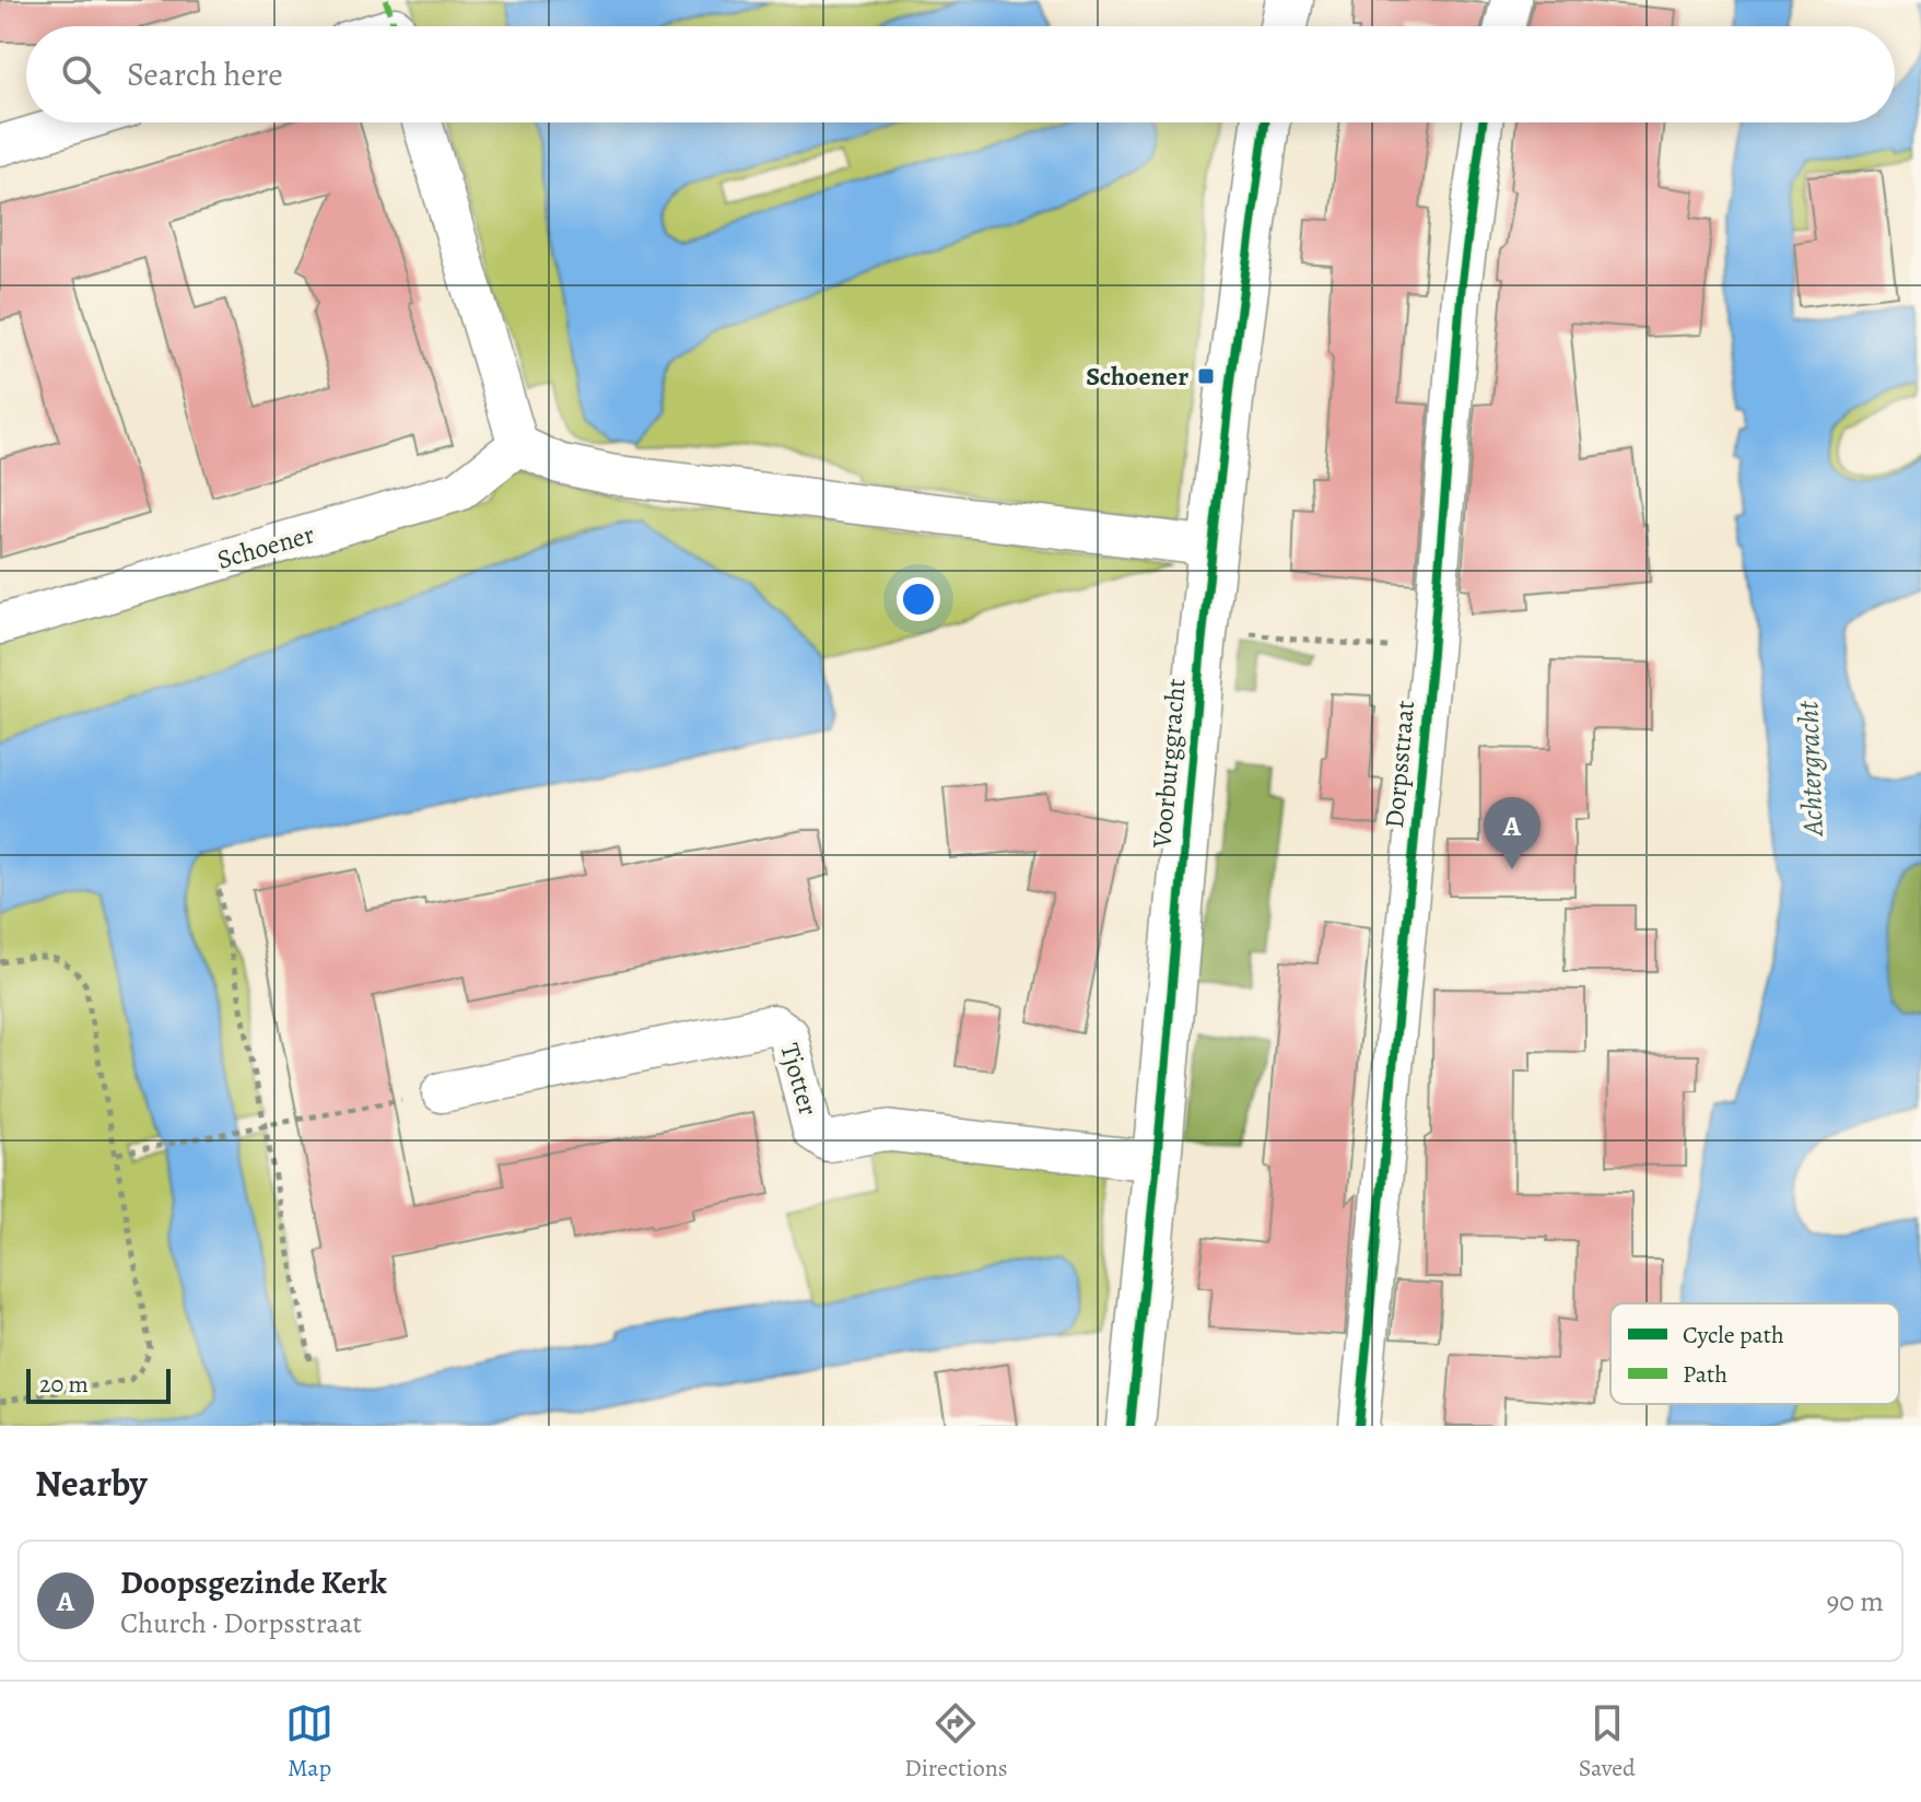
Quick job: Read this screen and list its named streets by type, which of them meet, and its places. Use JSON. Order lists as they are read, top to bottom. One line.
{"streets":{"street":["Schoener","Voorburggracht","Dorpsstraat","Tjotter"]},"crossings":[["Voorburggracht","Tjotter"]],"water":["Achtergracht"],"places":{"transit":["Schoener"]},"legend":["Cycle path","Path"],"scale_bar":"20 m","page":{"search":"Search here","pins":"A","scale":"20 m","heading":"Nearby","list":[{"mark":"A","name":"Doopsgezinde Kerk","note":"Church · Dorpsstraat","value":"90 m"}],"nav":["Map","Directions","Saved"]}}
